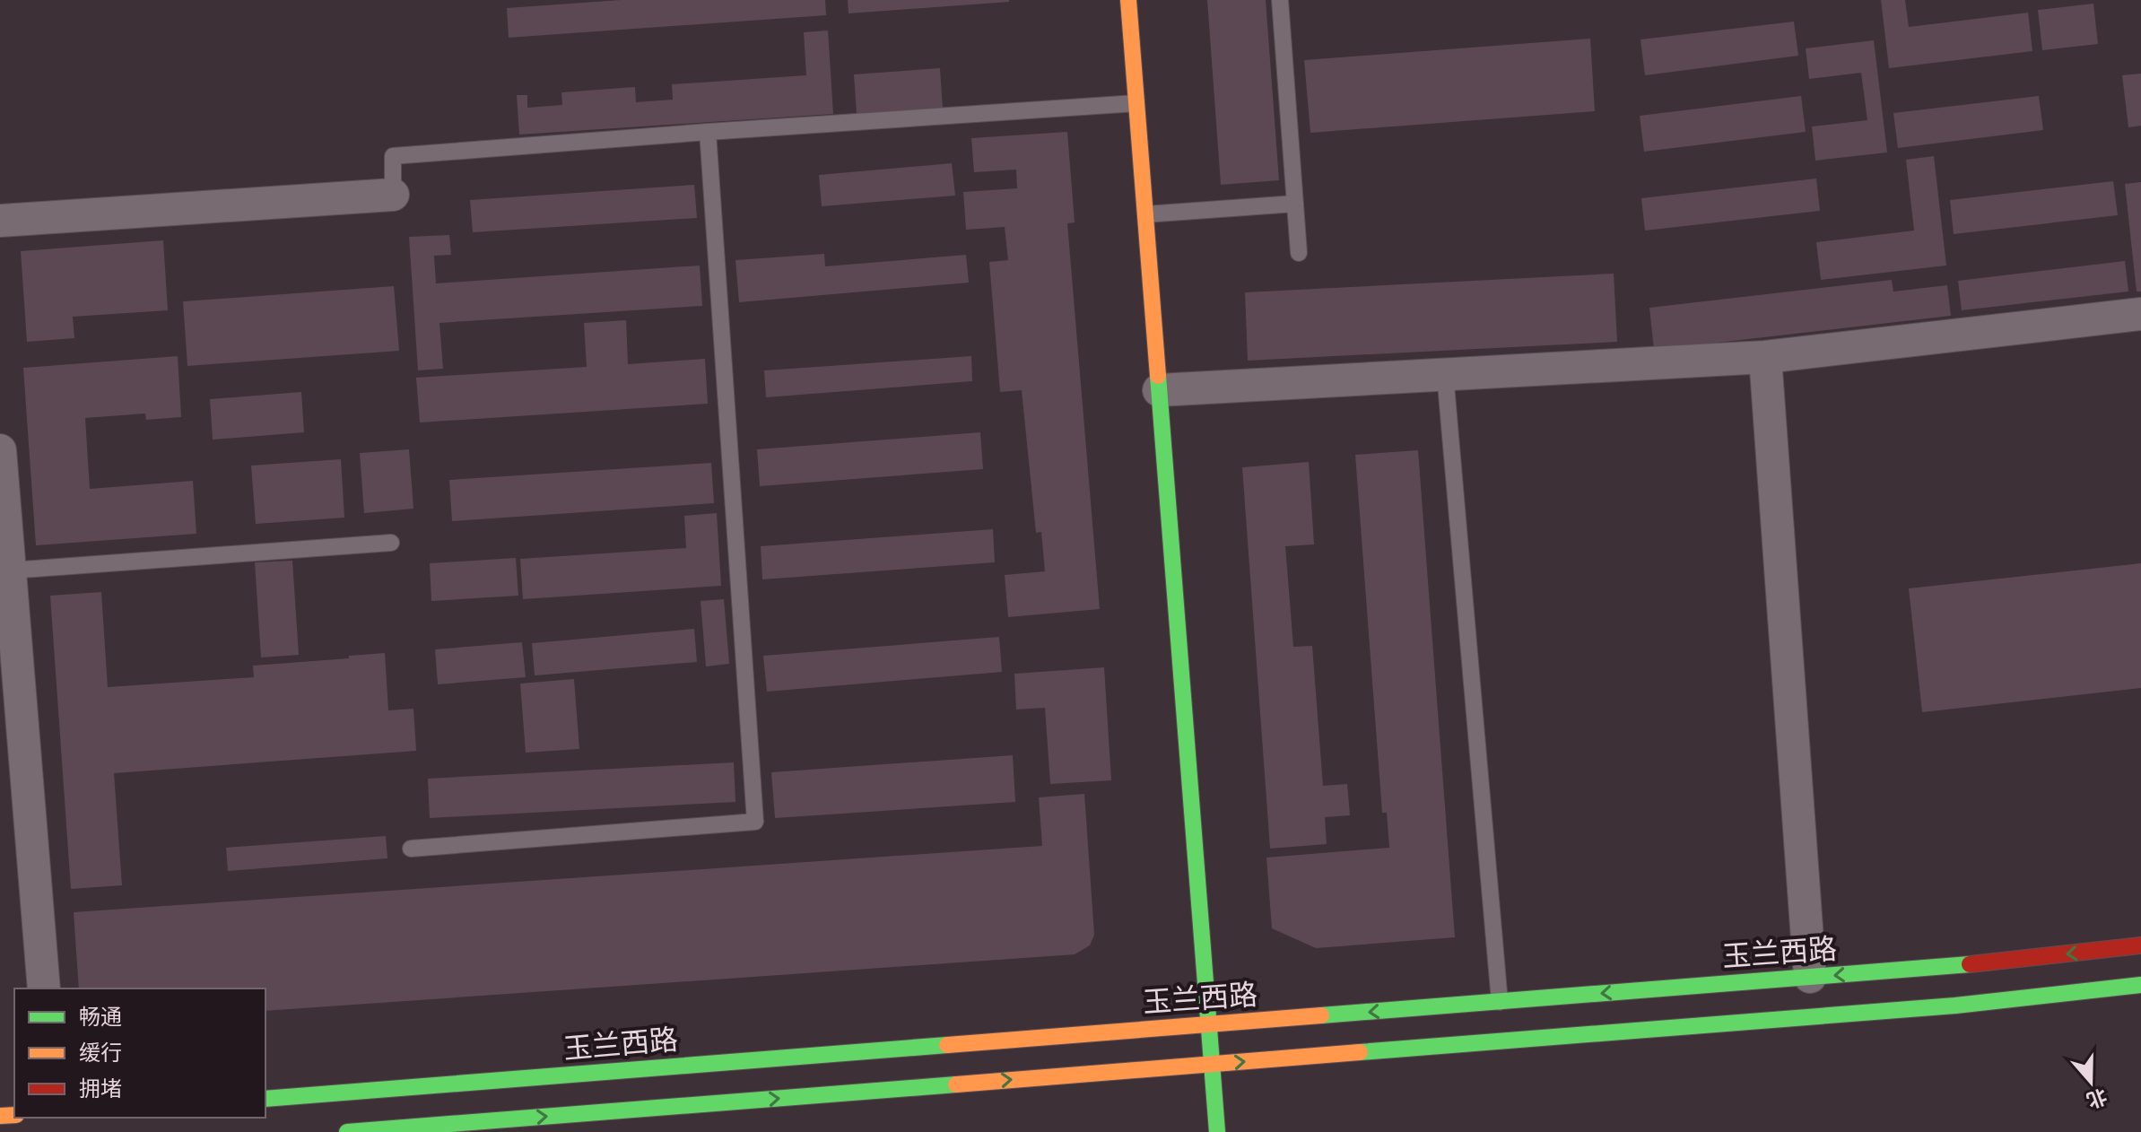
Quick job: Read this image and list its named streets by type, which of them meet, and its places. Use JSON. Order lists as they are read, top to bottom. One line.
{"streets":{"main road":["玉兰西路"]},"legend":["畅通","缓行","拥堵"],"north":"bottom"}
